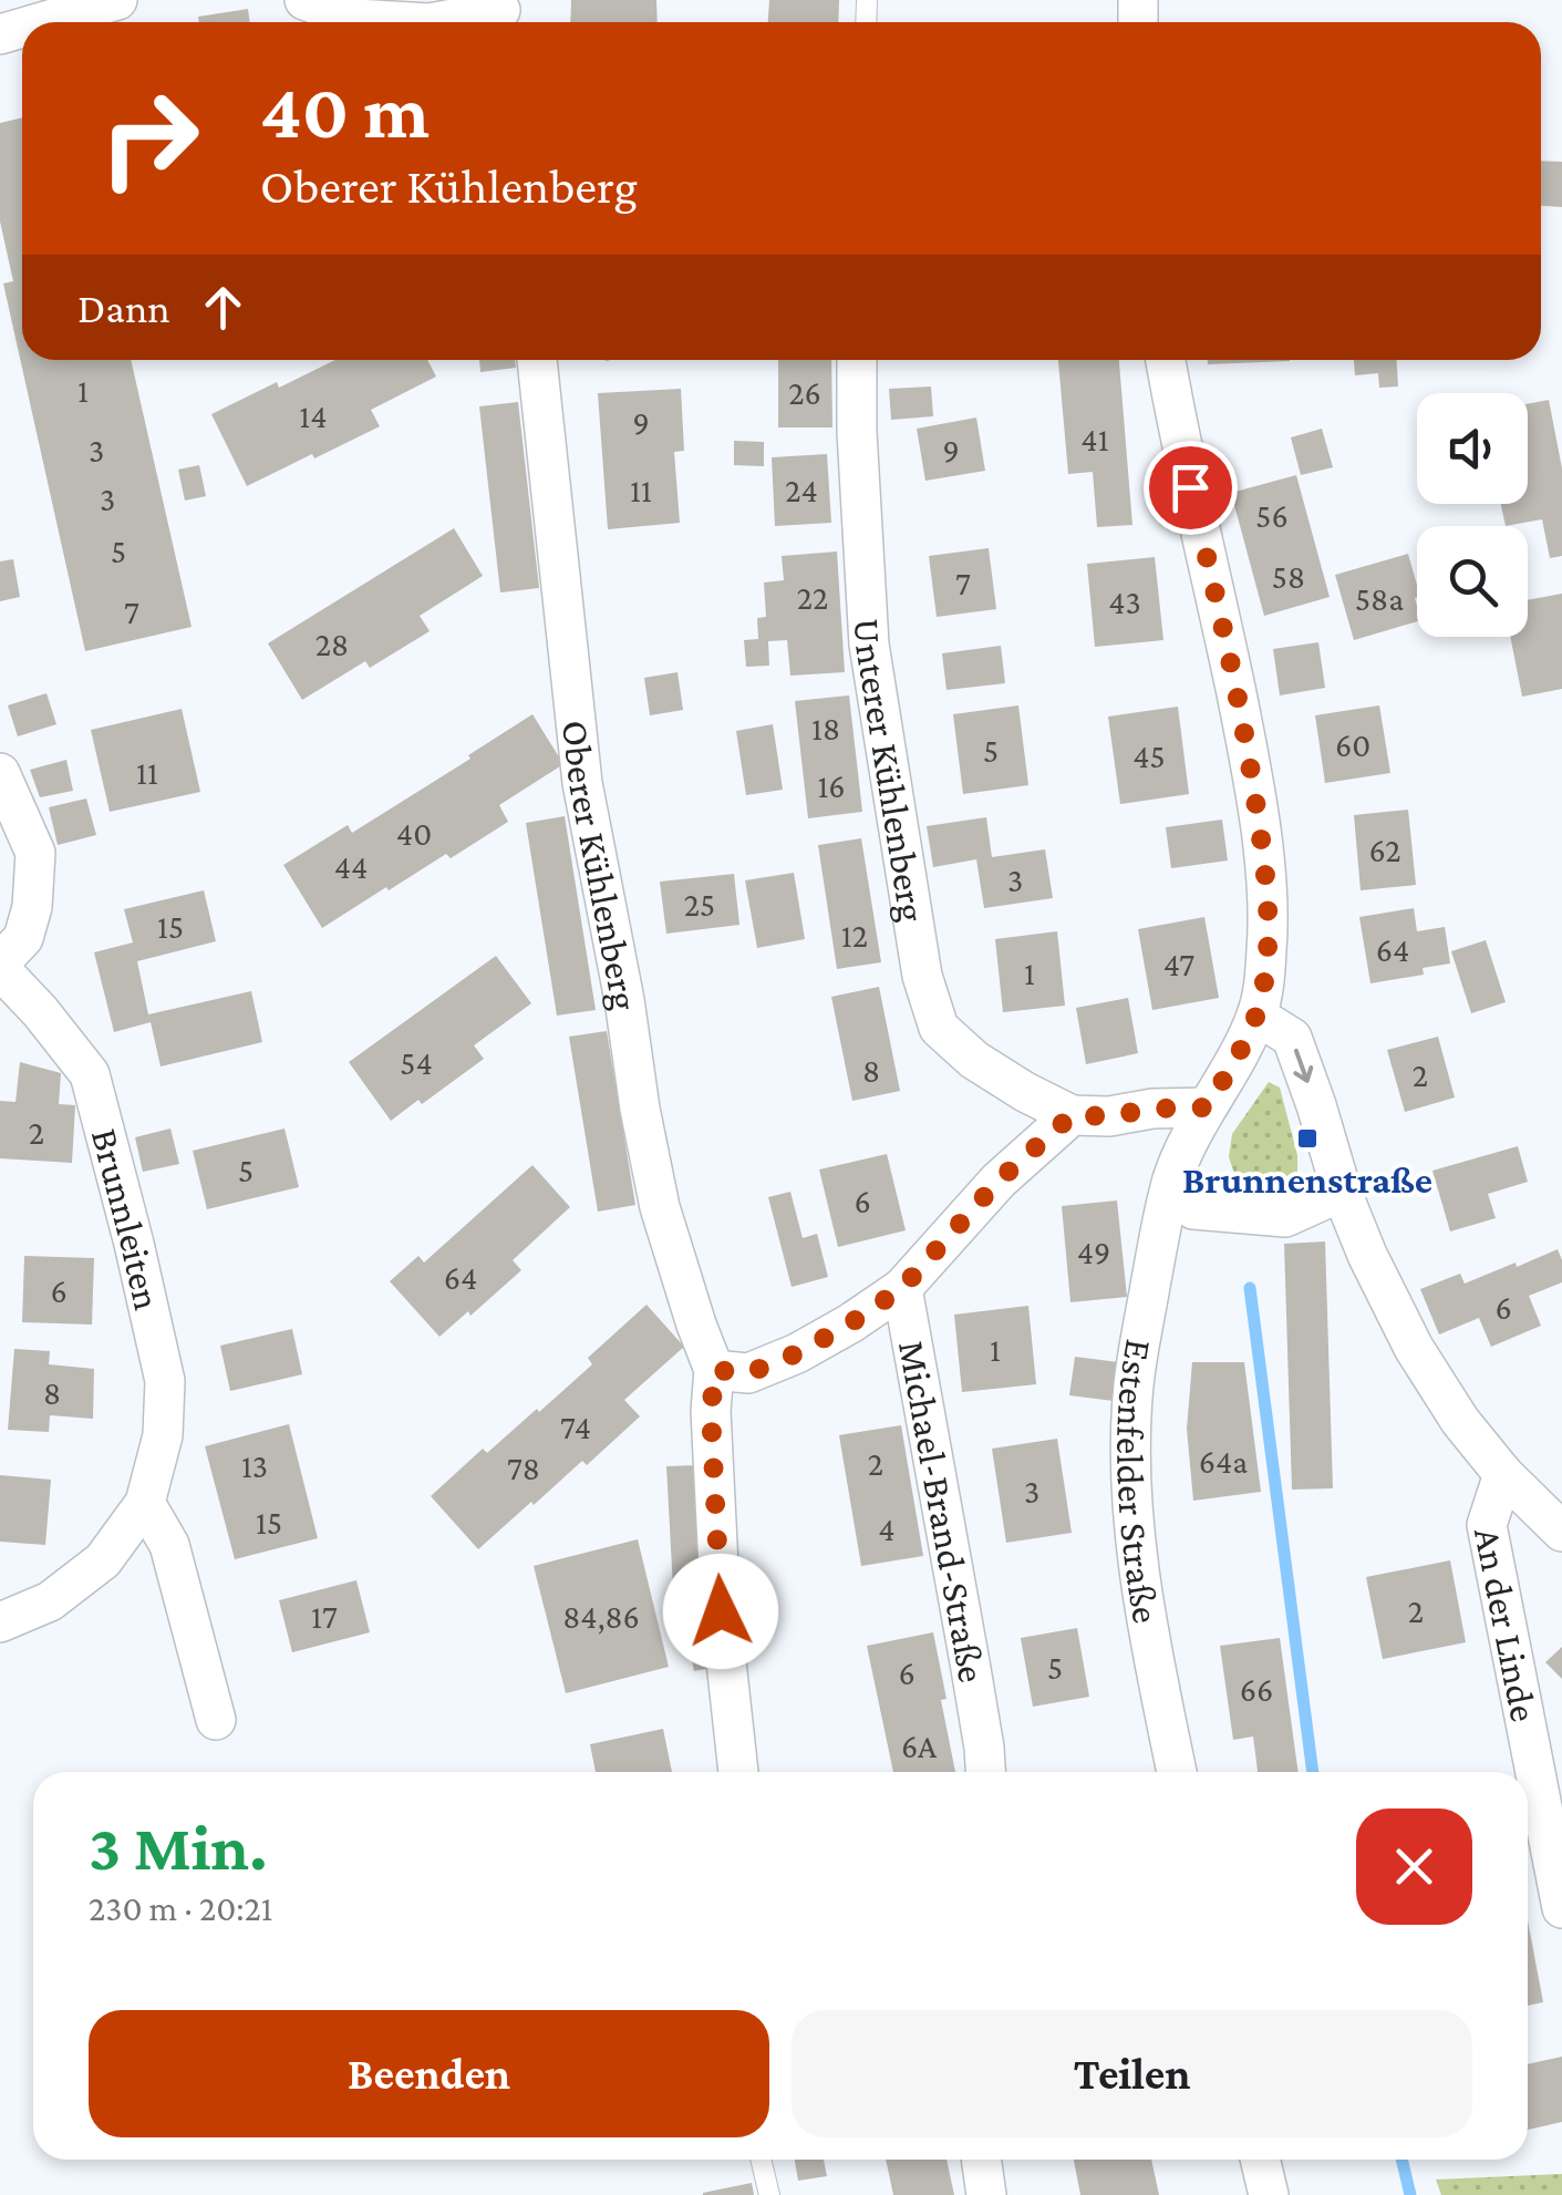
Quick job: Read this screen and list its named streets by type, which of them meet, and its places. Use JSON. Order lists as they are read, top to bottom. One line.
{"streets":{"street":["Unterer Kühlenberg","Oberer Kühlenberg","Brunnleiten","Estenfelder Straße","Michael-Brand-Straße","An der Linde"]},"crossings":[["Unterer Kühlenberg","Michael-Brand-Straße"]],"places":{"transit":["Brunnenstraße"]},"house_numbers":["1","26","14","9","41","3","9","11","24","3","56","5","58","7","22","58a","43","7","28","18","60","5","45","11","16","40","62","44","3","25","15","12","64","47","1","54","8","2","2","5","6","49","64","6","6","1","8","74","64a","2","13","78","3","15","4","2","17","84,86","5","6","66","6A"],"page":{"turn":["40 m","Oberer Kühlenberg"],"then":"Dann","heading":["3 Min.","230 m · 20:21"],"buttons":["Beenden","Teilen"]}}
